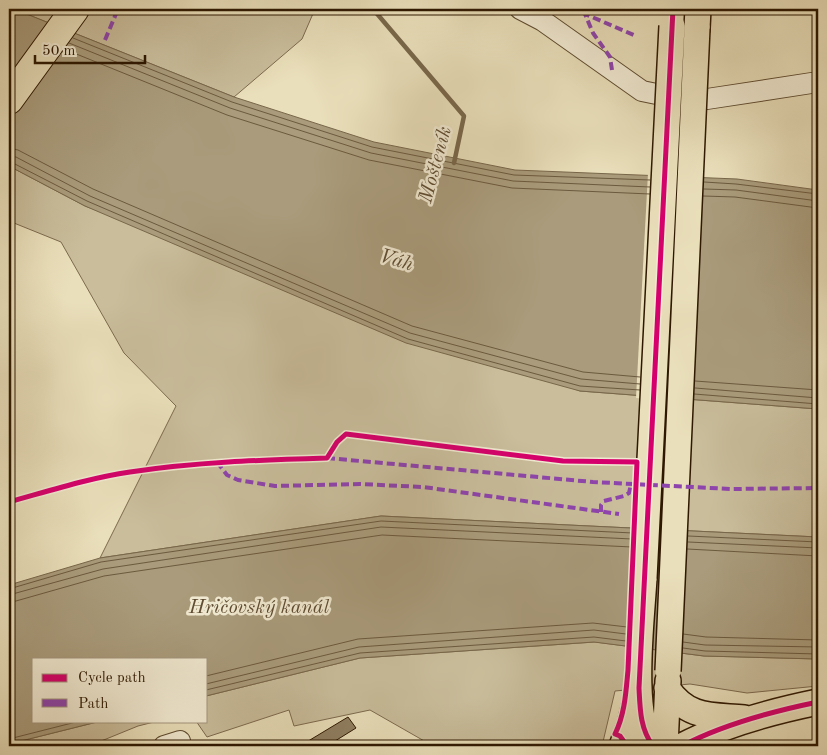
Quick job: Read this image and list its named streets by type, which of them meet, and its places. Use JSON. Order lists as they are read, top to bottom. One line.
{"water":["Mošteník","Váh","Hričovský kanál"],"legend":["Cycle path","Path"],"scale_bar":"50 m"}
